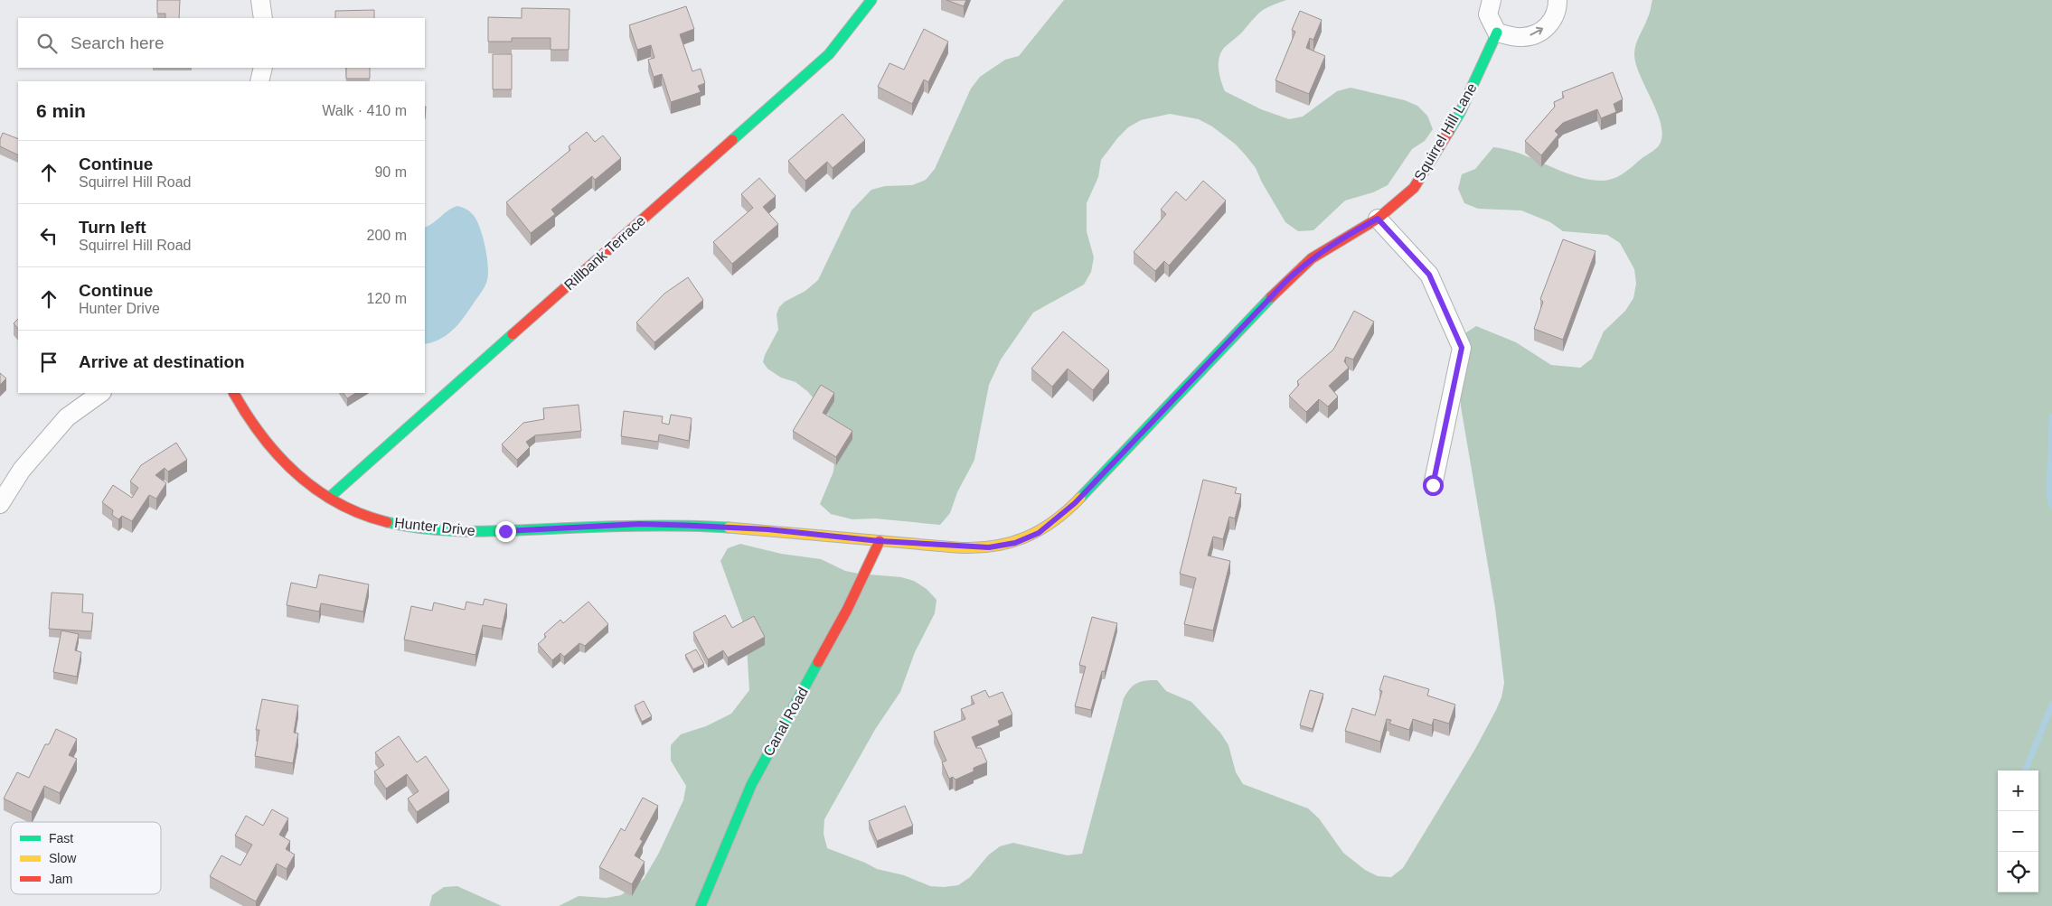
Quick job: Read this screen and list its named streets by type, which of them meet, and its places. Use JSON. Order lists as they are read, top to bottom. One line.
{"streets":{"street":["Squirrel Hill Lane","Rillbank Terrace","Hunter Drive","Canal Road"]},"crossings":[["Squirrel Hill Lane","Hunter Drive"],["Squirrel Hill Lane","Canal Road"],["Rillbank Terrace","Hunter Drive"],["Hunter Drive","Canal Road"]],"legend":["Fast","Slow","Jam"],"page":{"search":"Search here","heading":["6 min","Walk · 410 m"],"list":[["Continue","Squirrel Hill Road","90 m"],["Turn left","Squirrel Hill Road","200 m"],["Continue","Hunter Drive","120 m"],"Arrive at destination"],"map_buttons":["+","−"]}}
